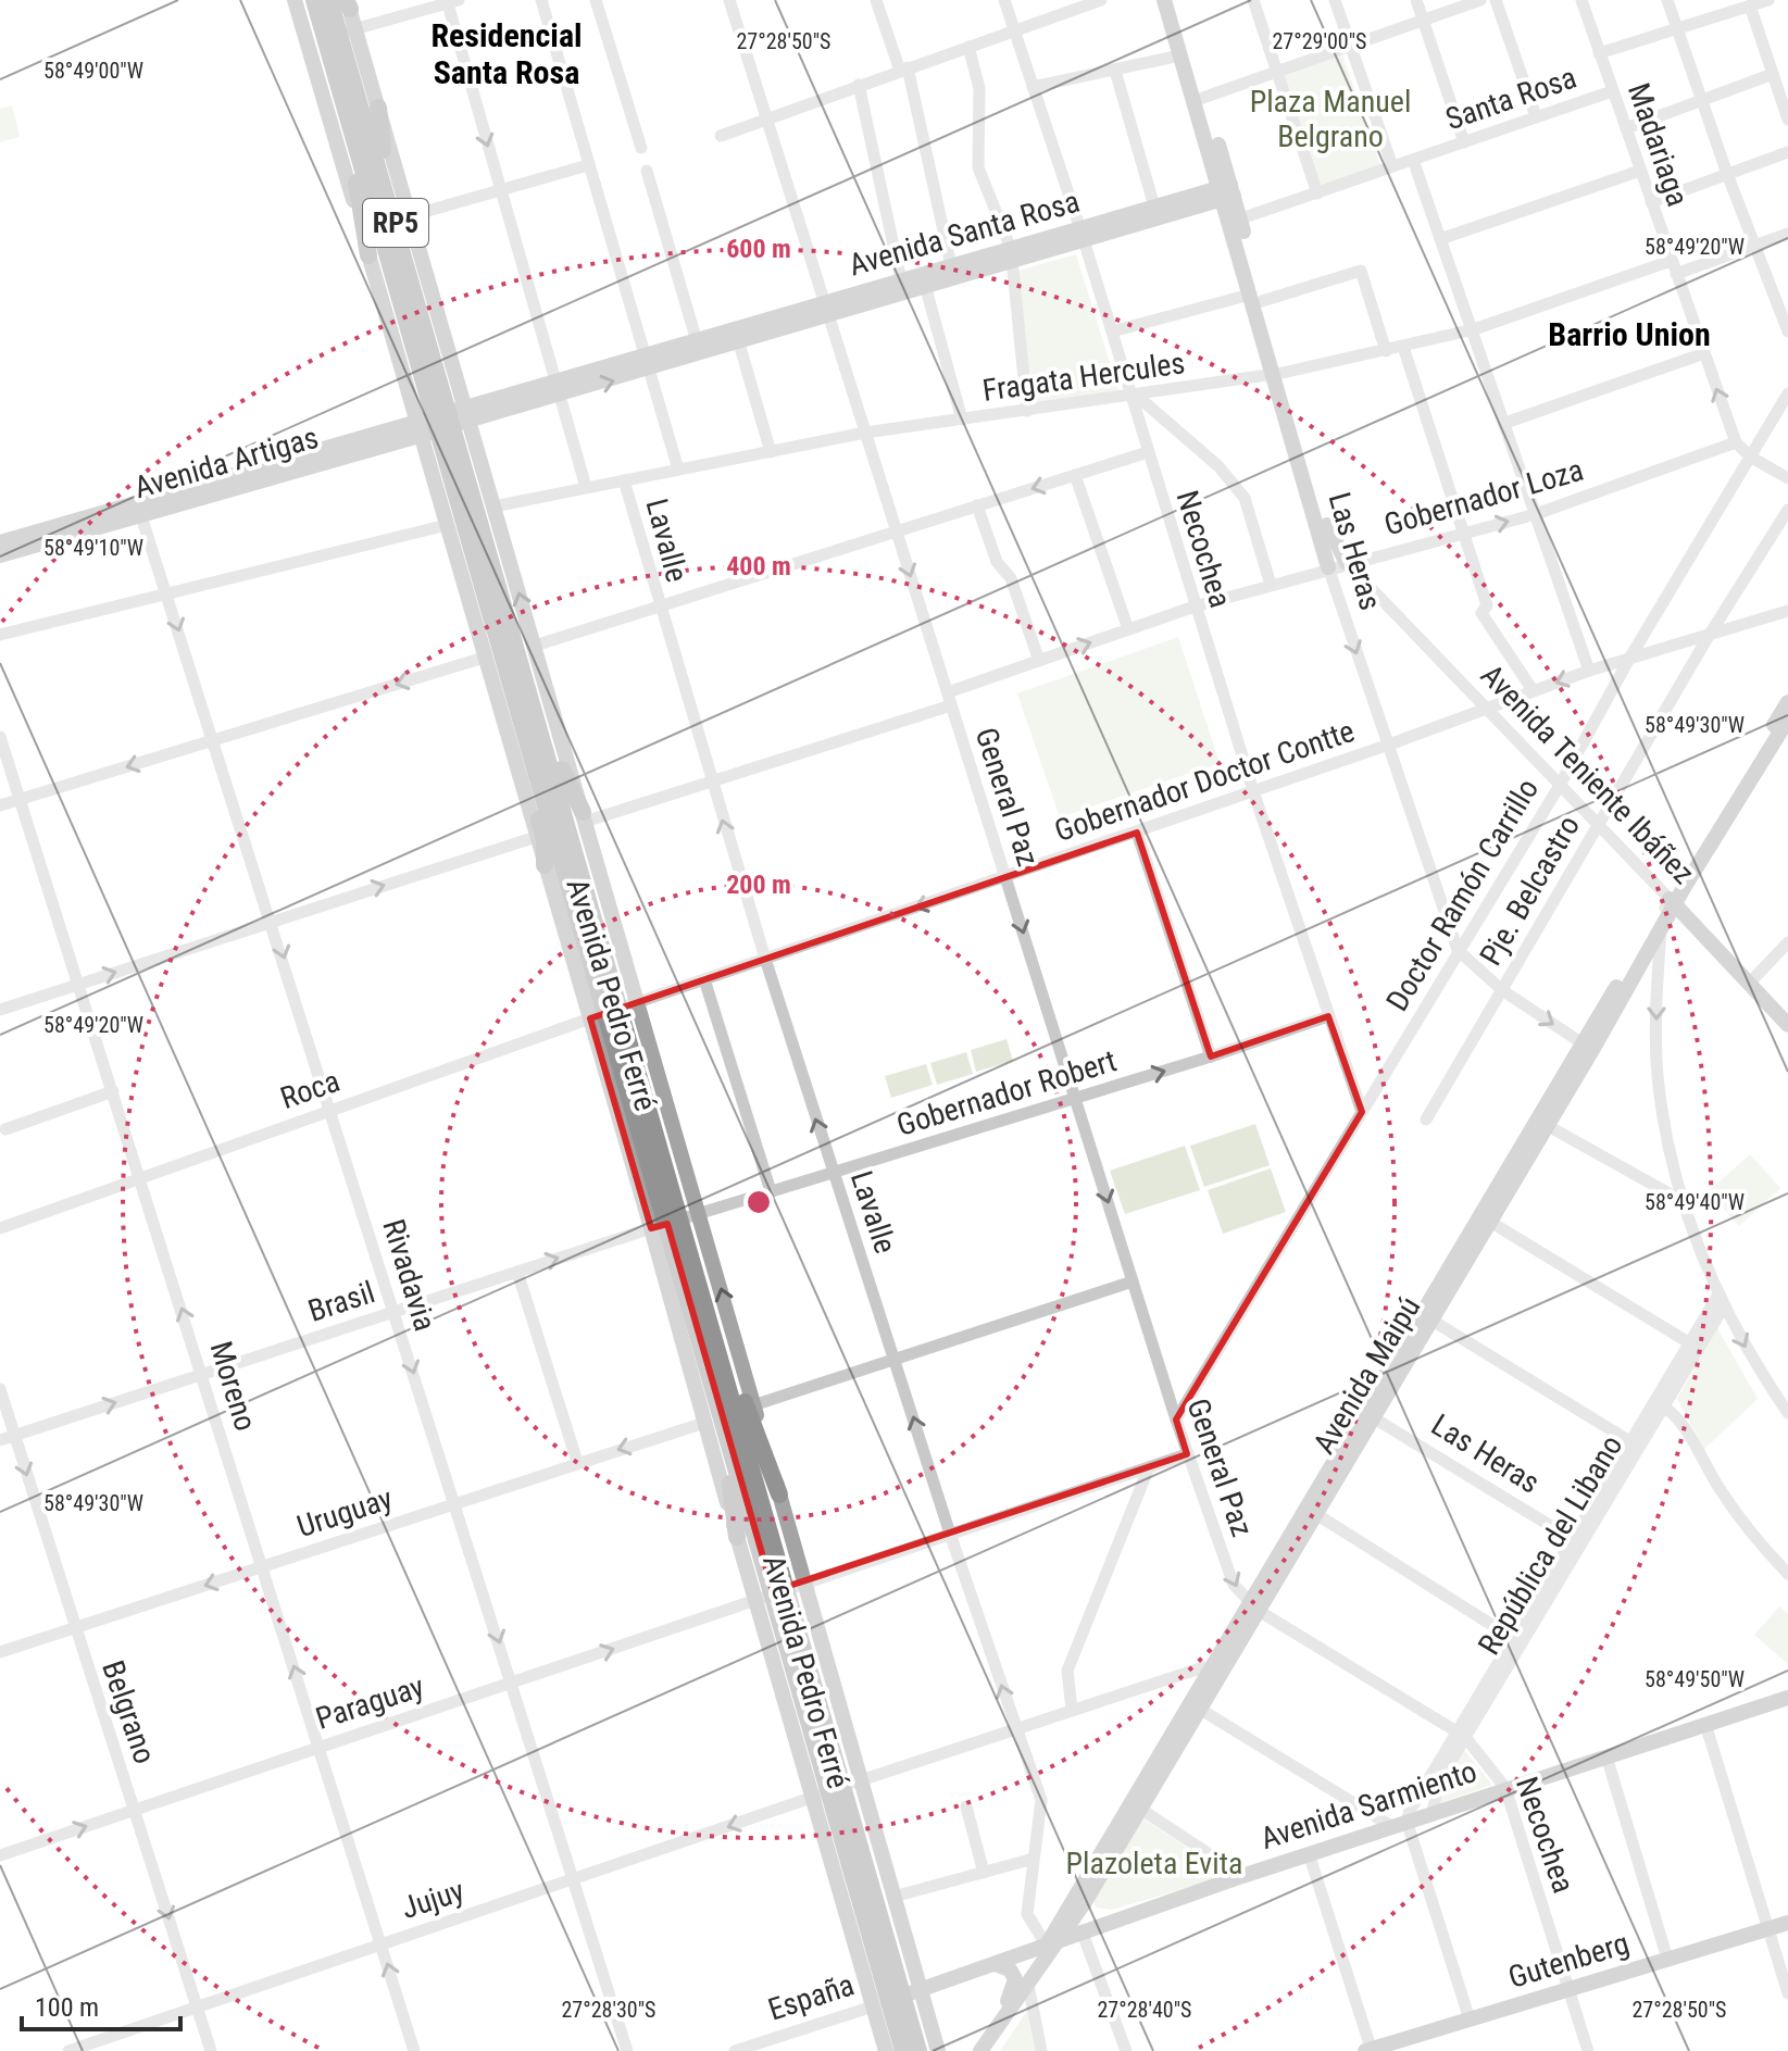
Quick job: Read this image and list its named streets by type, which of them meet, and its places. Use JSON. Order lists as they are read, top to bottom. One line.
{"streets":{"highway":["RP5","Avenida Pedro Ferré"],"main road":["Avenida Santa Rosa","Avenida Artigas","Las Heras","Avenida Teniente Ibáñez","Avenida Maipú","Avenida Sarmiento","Gutenberg"],"street":["Santa Rosa","Madariaga","Fragata Hercules","Gobernador Loza","Lavalle","Necochea","Gobernador Doctor Contte","General Paz","Pje. Belcastro","Doctor Ramón Carrillo","Roca","Gobernador Robert","Rivadavia","Brasil","Moreno","Uruguay","República del Libano","Paraguay","Belgrano","Jujuy","España"]},"crossings":[["Santa Rosa","Madariaga"],["Santa Rosa","Las Heras"],["Madariaga","Fragata Hercules"],["Madariaga","Gobernador Loza"],["Madariaga","Doctor Ramón Carrillo"],["Avenida Santa Rosa","Avenida Artigas"],["Avenida Santa Rosa","Necochea"],["Avenida Santa Rosa","Las Heras"],["Avenida Santa Rosa","General Paz"],["Avenida Santa Rosa","Avenida Pedro Ferré"],["Fragata Hercules","Lavalle"],["Fragata Hercules","Necochea"],["Fragata Hercules","Las Heras"],["Fragata Hercules","General Paz"],["Fragata Hercules","Avenida Pedro Ferré"],["Avenida Artigas","Avenida Pedro Ferré"],["Avenida Artigas","Rivadavia"],["Gobernador Loza","Lavalle"],["Gobernador Loza","Necochea"],["Gobernador Loza","Las Heras"],["Gobernador Loza","Avenida Teniente Ibáñez"],["Gobernador Loza","General Paz"],["Gobernador Loza","Avenida Pedro Ferré"],["Lavalle","Gobernador Doctor Contte"],["Lavalle","Gobernador Robert"],["Lavalle","Avenida Maipú"],["Lavalle","Paraguay"],["Lavalle","Avenida Sarmiento"],["Lavalle","Jujuy"],["Necochea","Gobernador Doctor Contte"],["Necochea","General Paz"],["Necochea","Doctor Ramón Carrillo"],["Necochea","Gobernador Robert"],["Necochea","Avenida Maipú"],["Necochea","República del Libano"],["Necochea","Avenida Sarmiento"],["Necochea","Gutenberg"],["Las Heras","Avenida Teniente Ibáñez"],["Las Heras","Gobernador Doctor Contte"],["Las Heras","Pje. Belcastro"],["Las Heras","Doctor Ramón Carrillo"],["Las Heras","Avenida Maipú"],["Las Heras","República del Libano"],["Avenida Teniente Ibáñez","Gobernador Doctor Contte"],["Avenida Teniente Ibáñez","Pje. Belcastro"],["Avenida Teniente Ibáñez","Doctor Ramón Carrillo"],["Avenida Teniente Ibáñez","Avenida Maipú"],["Gobernador Doctor Contte","General Paz"],["Gobernador Doctor Contte","Pje. Belcastro"],["Gobernador Doctor Contte","Doctor Ramón Carrillo"],["Gobernador Doctor Contte","Avenida Pedro Ferré"],["Gobernador Doctor Contte","Roca"],["General Paz","Doctor Ramón Carrillo"],["General Paz","Gobernador Robert"],["General Paz","Avenida Maipú"],["General Paz","Paraguay"],["Avenida Pedro Ferré","Roca"],["Avenida Pedro Ferré","Gobernador Robert"],["Avenida Pedro Ferré","Brasil"],["Avenida Pedro Ferré","Uruguay"],["Avenida Pedro Ferré","Paraguay"],["Avenida Pedro Ferré","Avenida Sarmiento"],["Avenida Pedro Ferré","Jujuy"],["Avenida Pedro Ferré","España"],["Roca","Rivadavia"],["Roca","Moreno"],["Gobernador Robert","Brasil"],["Rivadavia","Brasil"],["Rivadavia","Uruguay"],["Rivadavia","Paraguay"],["Rivadavia","Jujuy"],["Brasil","Moreno"],["Brasil","Belgrano"],["Avenida Maipú","Avenida Sarmiento"],["Avenida Maipú","Jujuy"],["Moreno","Uruguay"],["Moreno","Paraguay"],["Moreno","Jujuy"],["Uruguay","Belgrano"],["República del Libano","Avenida Sarmiento"],["Paraguay","Belgrano"],["Belgrano","Jujuy"],["Avenida Sarmiento","España"]],"one_way":["Lavalle","General Paz","Rivadavia","Brasil","Moreno","Uruguay","Belgrano"],"districts":["Residencial Santa Rosa","Barrio Union"],"parks":["Plaza Manuel Belgrano","Plazoleta Evita"],"scale_bar":"100 m","coordinates":["27°28'50\"S","27°29'00\"S","58°49'00\"W","58°49'20\"W","58°49'10\"W","58°49'30\"W","58°49'40\"W","58°49'50\"W","27°28'30\"S","27°28'40\"S"],"rings":["600 m","400 m","200 m"]}
